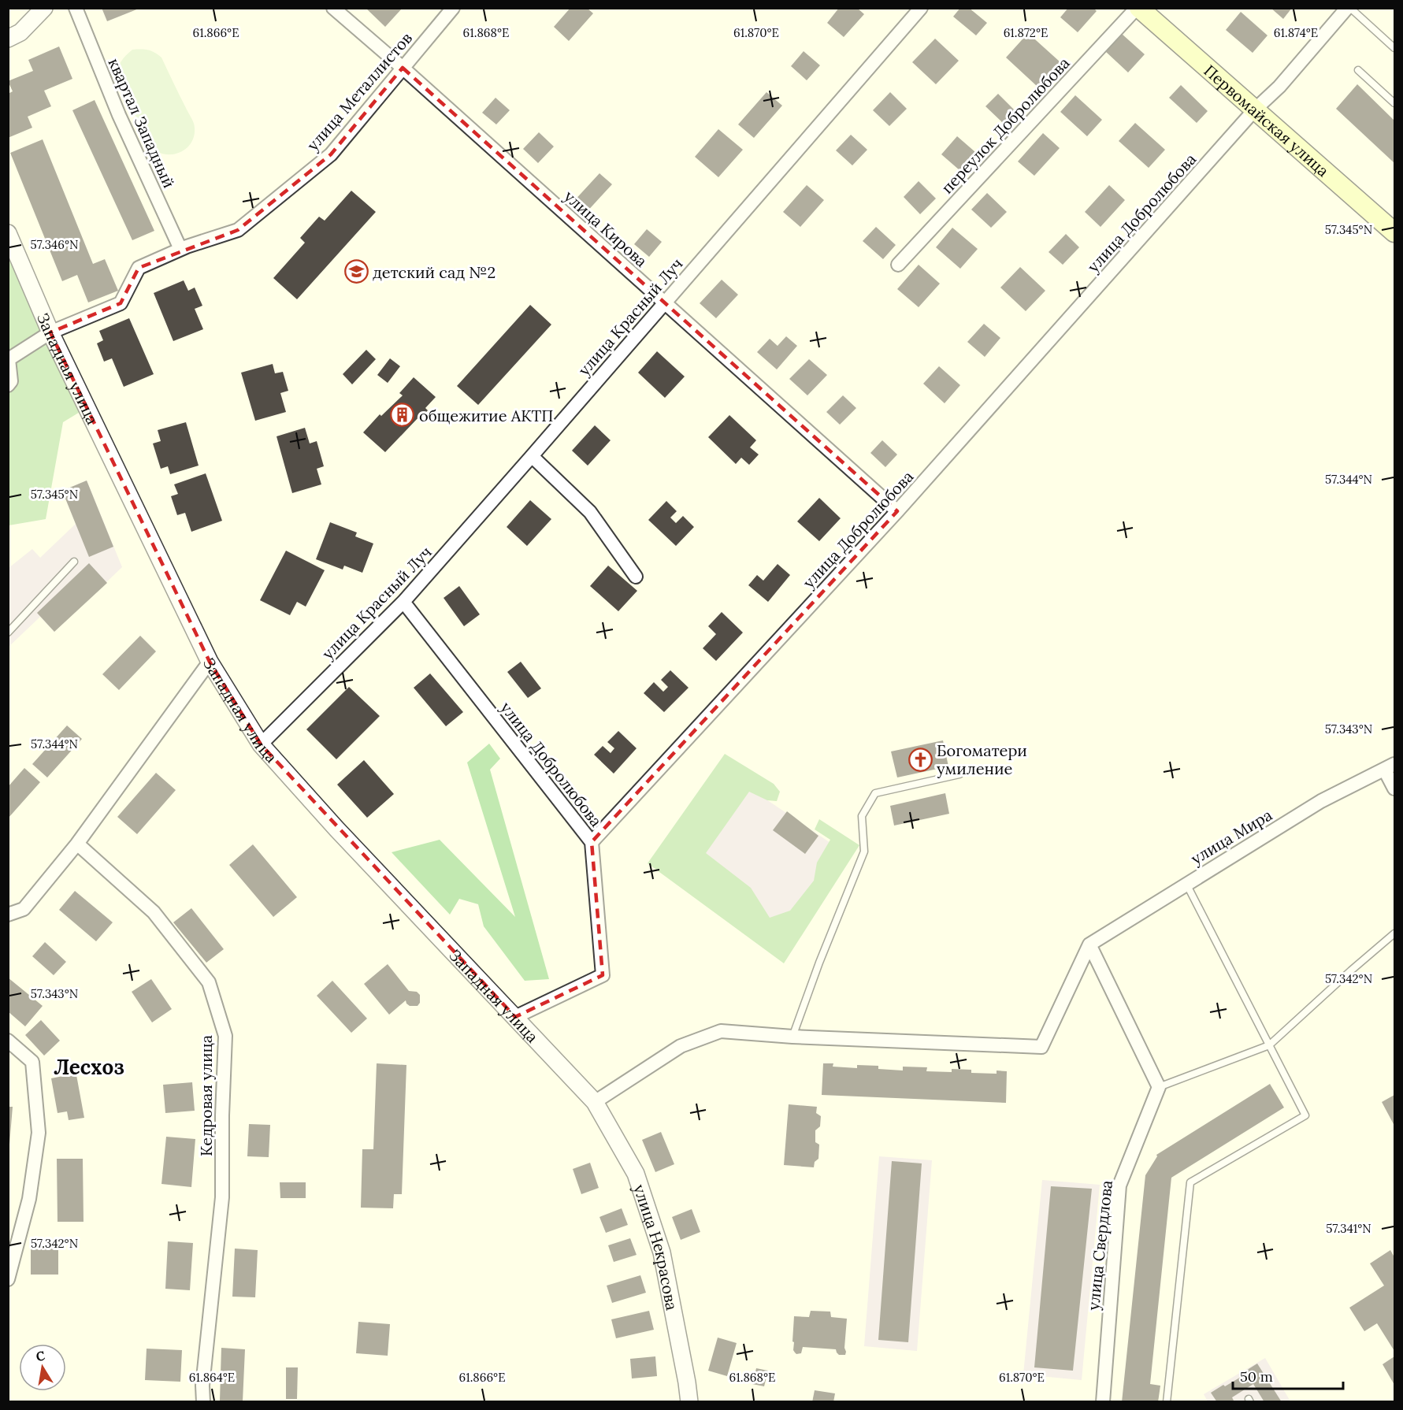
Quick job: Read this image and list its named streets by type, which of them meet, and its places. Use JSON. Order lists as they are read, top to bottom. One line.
{"streets":{"main road":["Первомайская улица"],"street":["улица Металлистов","квартал Западный","переулок Добролюбова","улица Добролюбова","улица Кирова","улица Красный Луч","Западная улица","улица Мира","Кедровая улица","улица Свердлова","улица Некрасова"]},"crossings":[["улица Металлистов","квартал Западный"],["улица Металлистов","улица Кирова"],["улица Металлистов","Западная улица"],["Первомайская улица","переулок Добролюбова"],["Первомайская улица","улица Добролюбова"],["улица Добролюбова","улица Кирова"],["улица Добролюбова","улица Красный Луч"],["улица Кирова","улица Красный Луч"],["улица Красный Луч","Западная улица"],["Западная улица","улица Некрасова"]],"districts":["Лесхоз"],"places":{"school or university":["детский сад №2"],"building":["общежитие АКТП"],"church":["Богоматери умиление"]},"scale_bar":"50 m","north":"top","coordinates":["61.874°E","61.866°E","61.868°E","61.870°E","61.872°E","57.345°N","57.346°N","57.344°N","57.343°N","57.342°N","57.341°N","61.864°E"]}
